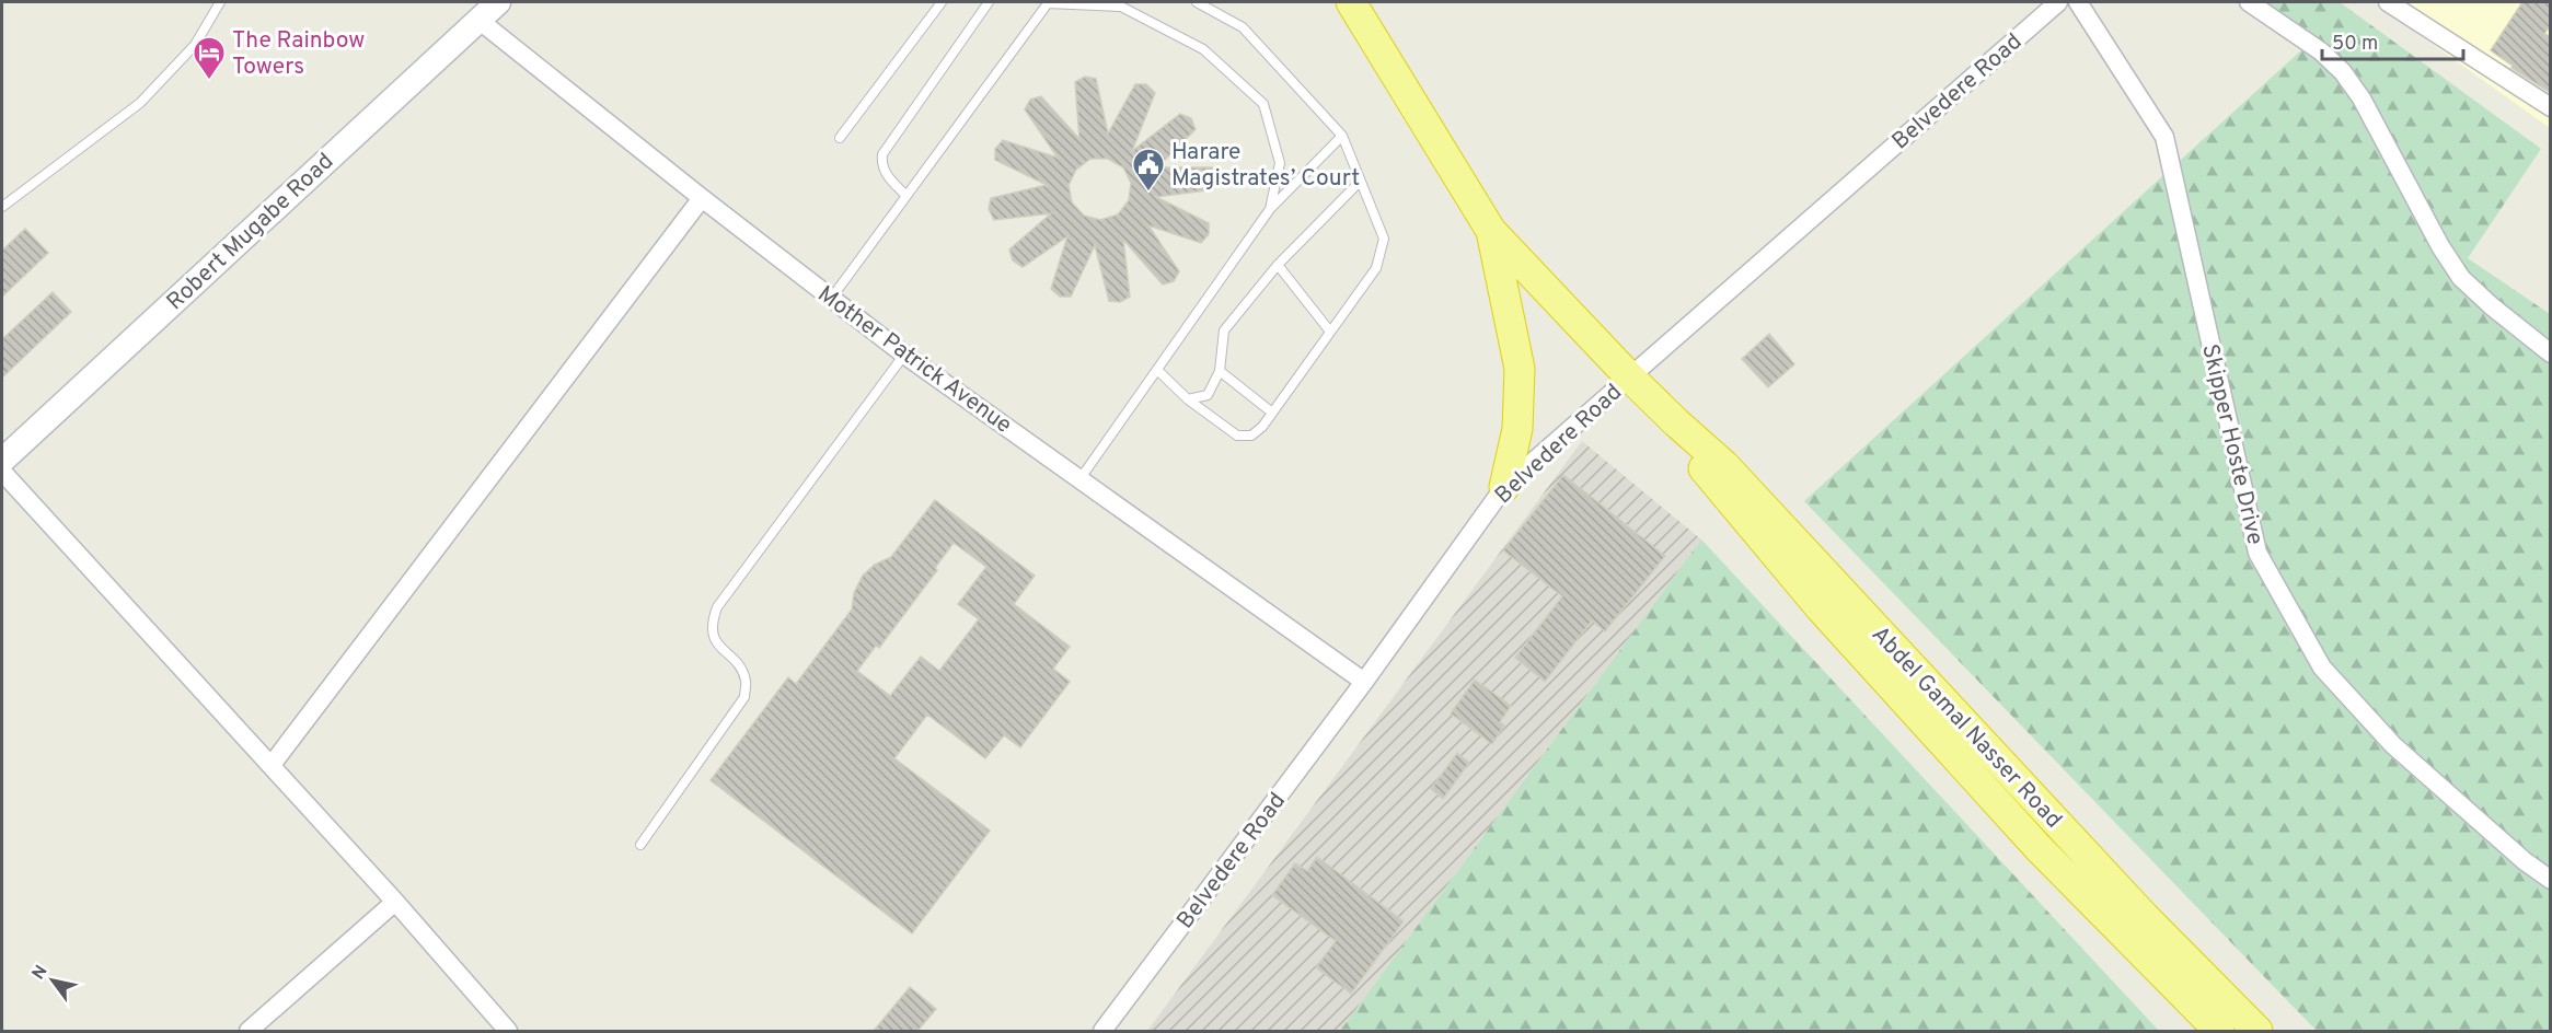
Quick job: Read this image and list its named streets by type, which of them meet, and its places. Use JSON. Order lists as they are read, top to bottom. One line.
{"streets":{"highway":["Abdel Gamal Nasser Road"],"main road":["Robert Mugabe Road"],"street":["Belvedere Road","Mother Patrick Avenue","Skipper Hoste Drive"]},"crossings":[["Belvedere Road","Mother Patrick Avenue"],["Belvedere Road","Abdel Gamal Nasser Road"],["Robert Mugabe Road","Mother Patrick Avenue"]],"places":{"hotel":["The Rainbow Towers"],"public building":["Harare Magistrates’ Court"]},"scale_bar":"50 m","north":"top left"}
